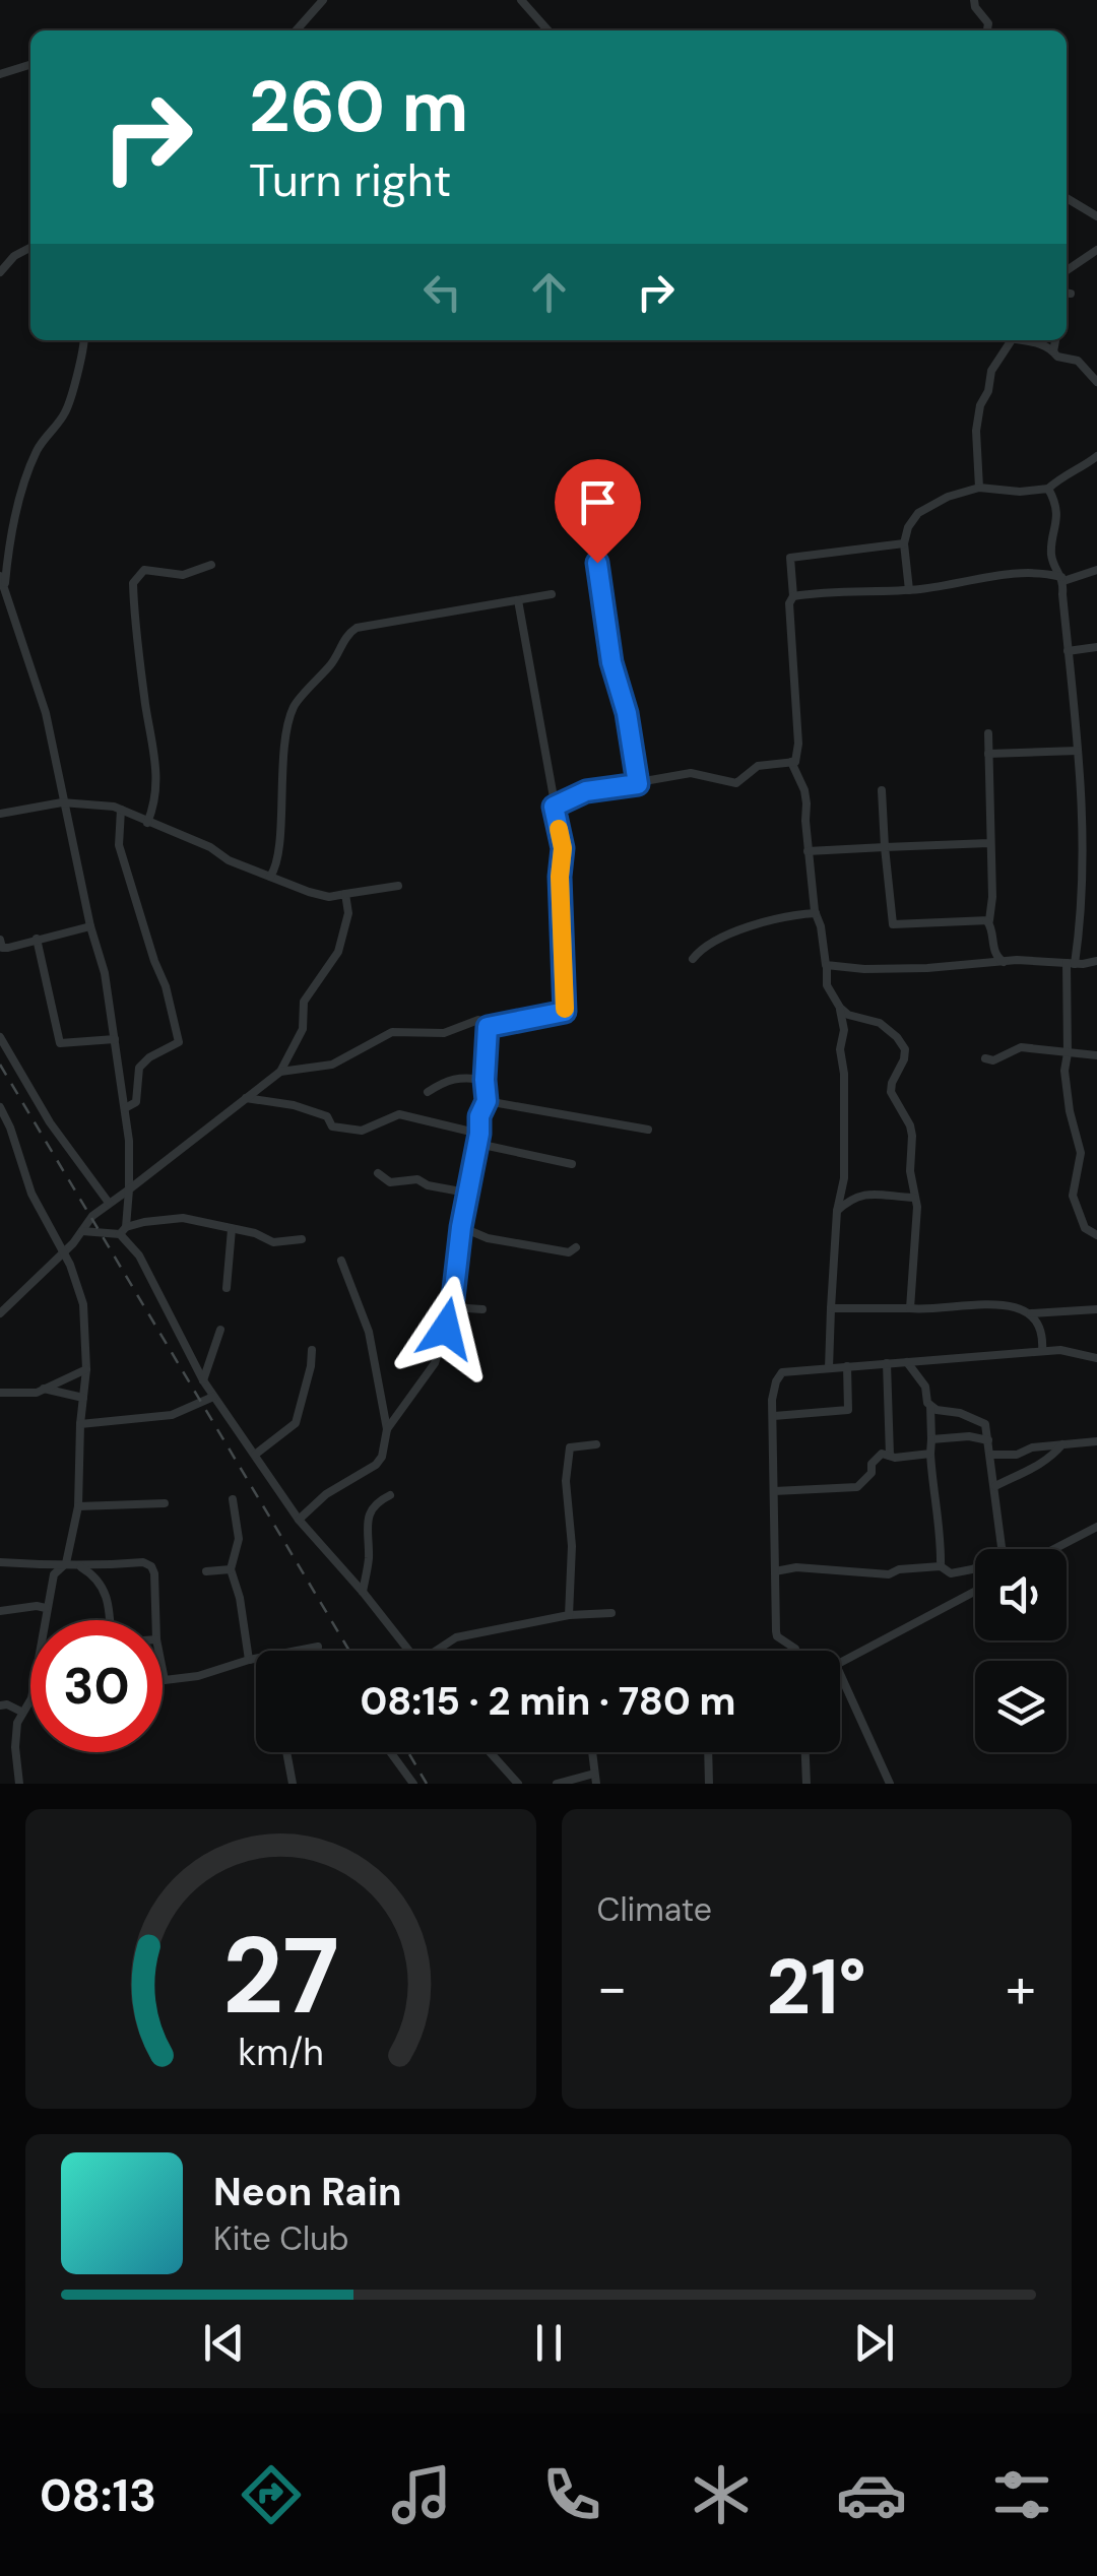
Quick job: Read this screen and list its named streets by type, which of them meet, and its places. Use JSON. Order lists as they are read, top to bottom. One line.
{"page":{"turn":["260 m","Turn right"],"limit":"30","trip":"08:15 · 2 min · 780 m","tile":"Climate","heat":["−","21°","+"],"song":["Neon Rain","Kite Club"],"tabs":"08:13","gauge":["27","km/h"]}}
